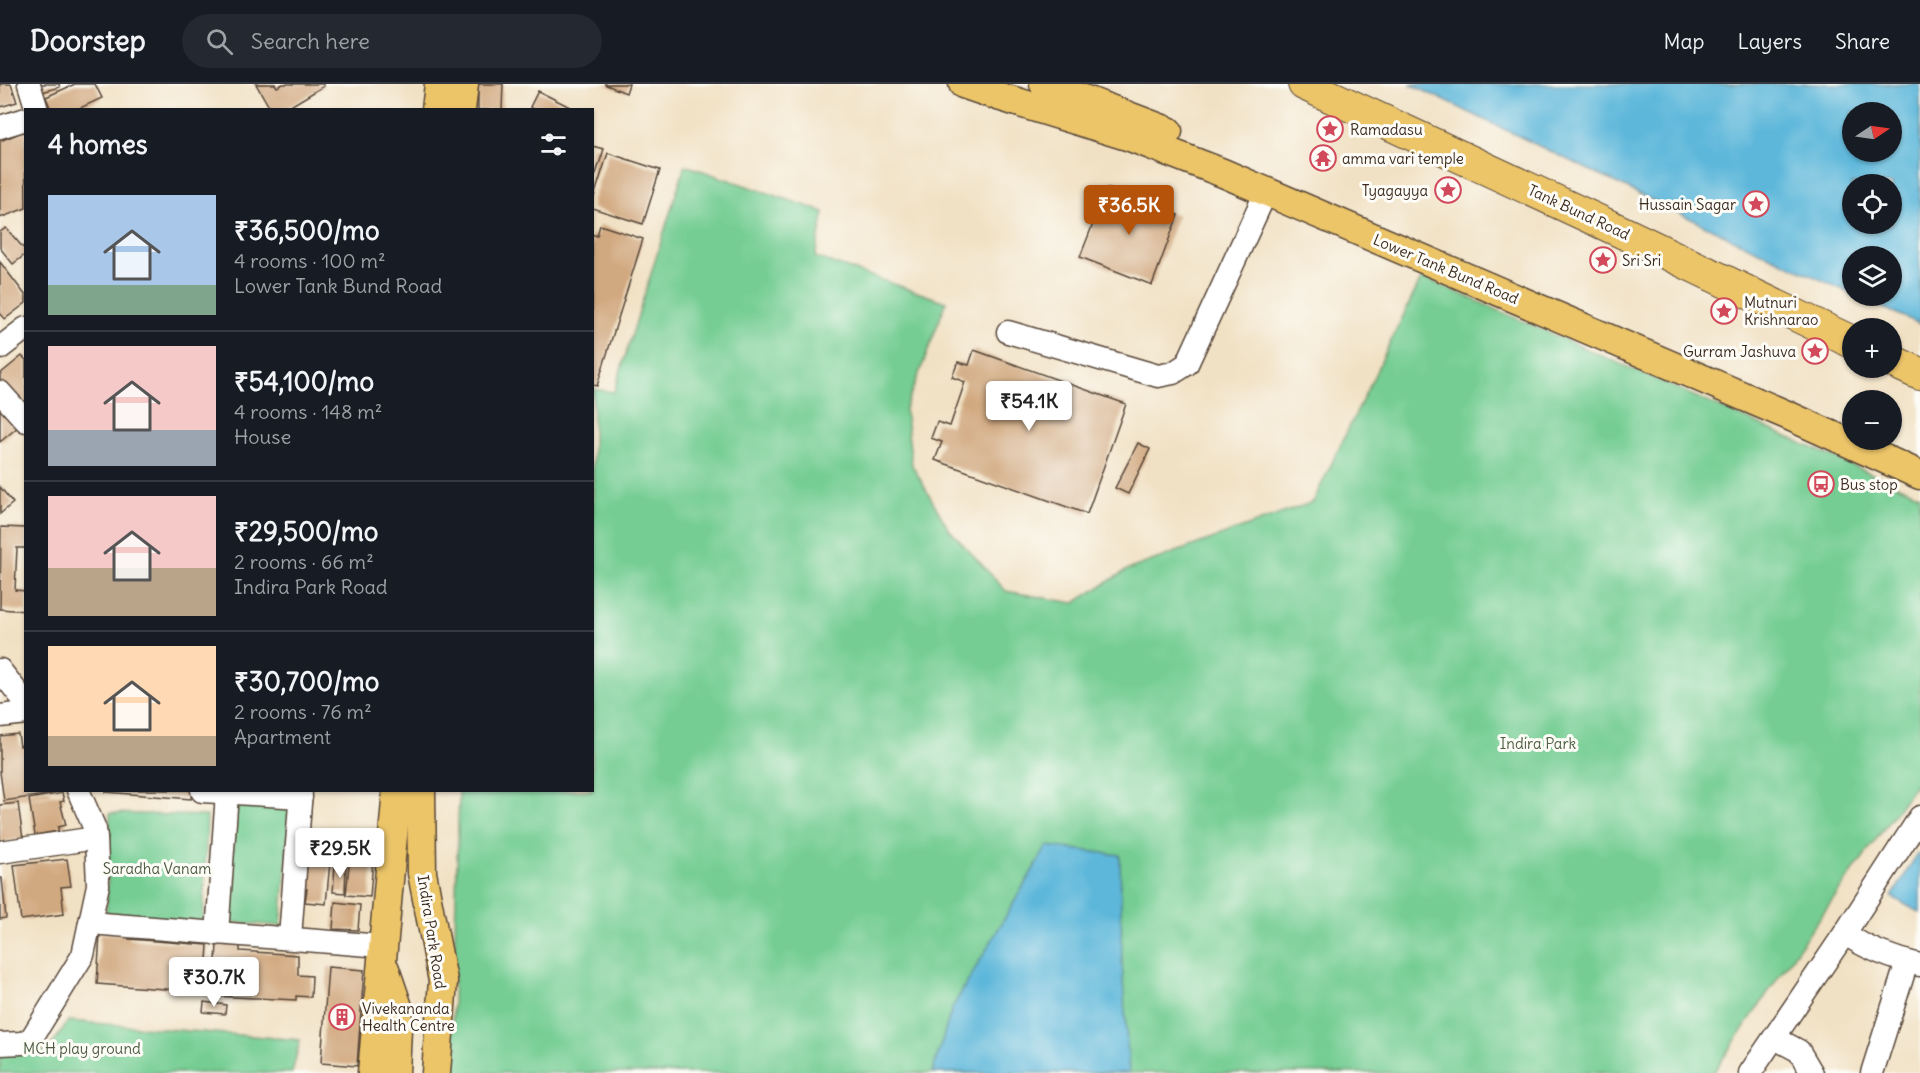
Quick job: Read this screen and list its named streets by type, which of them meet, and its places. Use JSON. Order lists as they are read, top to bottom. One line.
{"streets":{"highway":["Tank Bund Road"],"main road":["Lower Tank Bund Road","Indira Park Road"]},"parks":["Indira Park","Saradha Vanam","MCH play ground"],"places":{"place":["Ramadasu","Tyagayya","Hussain Sagar","Sri Sri","Mutnuri Krishnarao","Gurram Jashuva"],"temple":["amma vari temple"],"bus stop":["Bus stop"],"building":["Vivekananda Health Centre"]},"north":"right","page":{"header":"Doorstep","search":"Search here","nav":["Map","Layers","Share"],"map_buttons":["+","−"],"heading":"4 homes","list":[{"name":"₹36,500/mo","note":"4 rooms · 100 m² · Lower Tank Bund Road"},{"name":"₹54,100/mo","note":"4 rooms · 148 m² · House"},{"name":"₹29,500/mo","note":"2 rooms · 66 m² · Indira Park Road"},{"name":"₹30,700/mo","note":"2 rooms · 76 m² · Apartment"}],"price":["₹36.5K","₹54.1K","₹29.5K","₹30.7K"]}}
